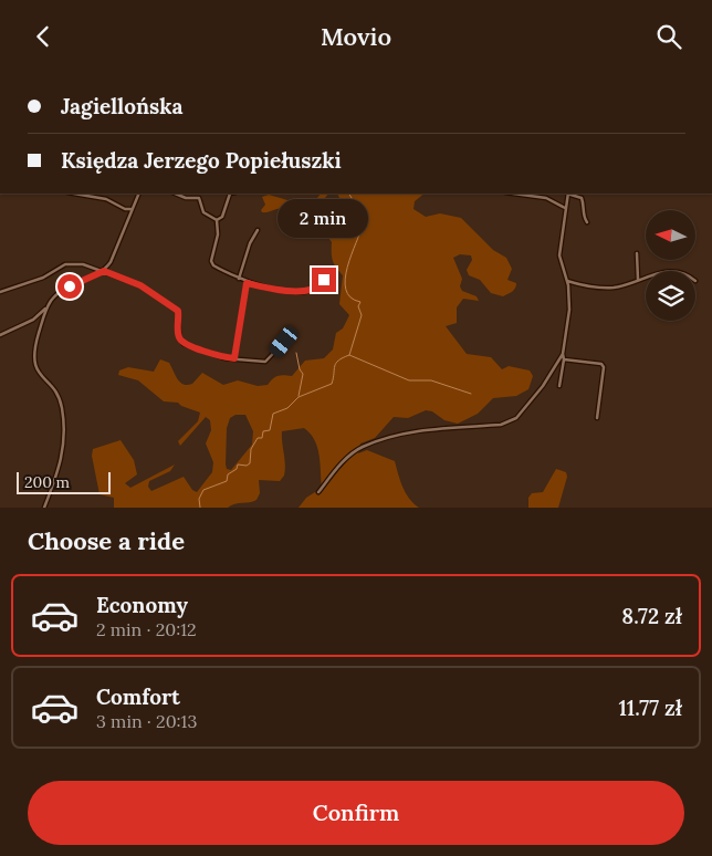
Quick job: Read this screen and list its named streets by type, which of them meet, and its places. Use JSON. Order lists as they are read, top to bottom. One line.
{"scale_bar":"200 m","north":"left","page":{"header":"Movio","banner":["Jagiellońska","Księdza Jerzego Popiełuszki"],"bubble":"2 min","scale":"200 m","heading":"Choose a ride","list":[{"name":"Economy","note":"2 min · 20:12","value":"8.72 zł"},{"name":"Comfort","note":"3 min · 20:13","value":"11.77 zł"}],"buttons":"Confirm"}}
